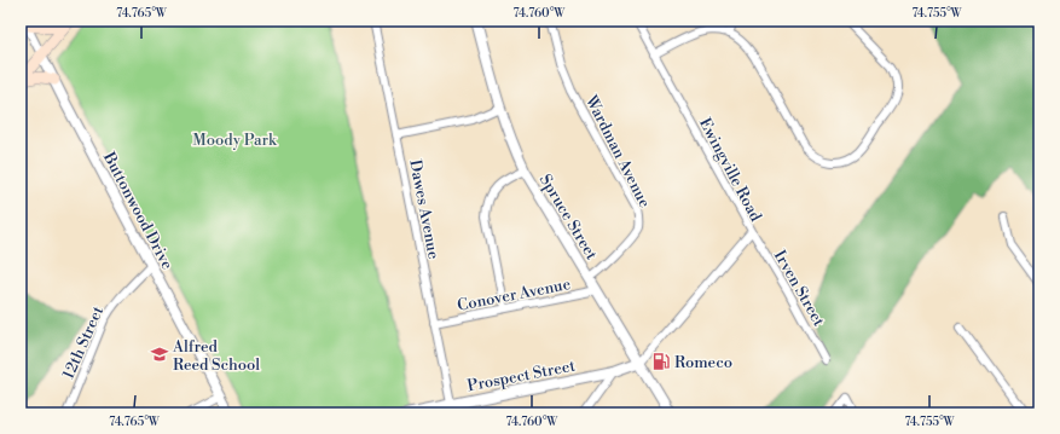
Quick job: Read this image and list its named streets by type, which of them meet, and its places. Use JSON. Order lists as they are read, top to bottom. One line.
{"streets":{"street":["Wardman Avenue","Ewingville Road","Dawes Avenue","Buttonwood Drive","Spruce Street","Irven Street","Conover Avenue","12th Street","Prospect Street"]},"crossings":[["Wardman Avenue","Spruce Street"],["Ewingville Road","Spruce Street"],["Ewingville Road","Irven Street"],["Ewingville Road","Prospect Street"],["Dawes Avenue","Conover Avenue"],["Dawes Avenue","Prospect Street"],["Buttonwood Drive","12th Street"],["Spruce Street","Conover Avenue"],["Spruce Street","Prospect Street"]],"parks":["Moody Park"],"places":{"school or university":["Alfred Reed School"],"fuel station":["Romeco"]},"coordinates":["74.765°W","74.760°W","74.755°W"]}
